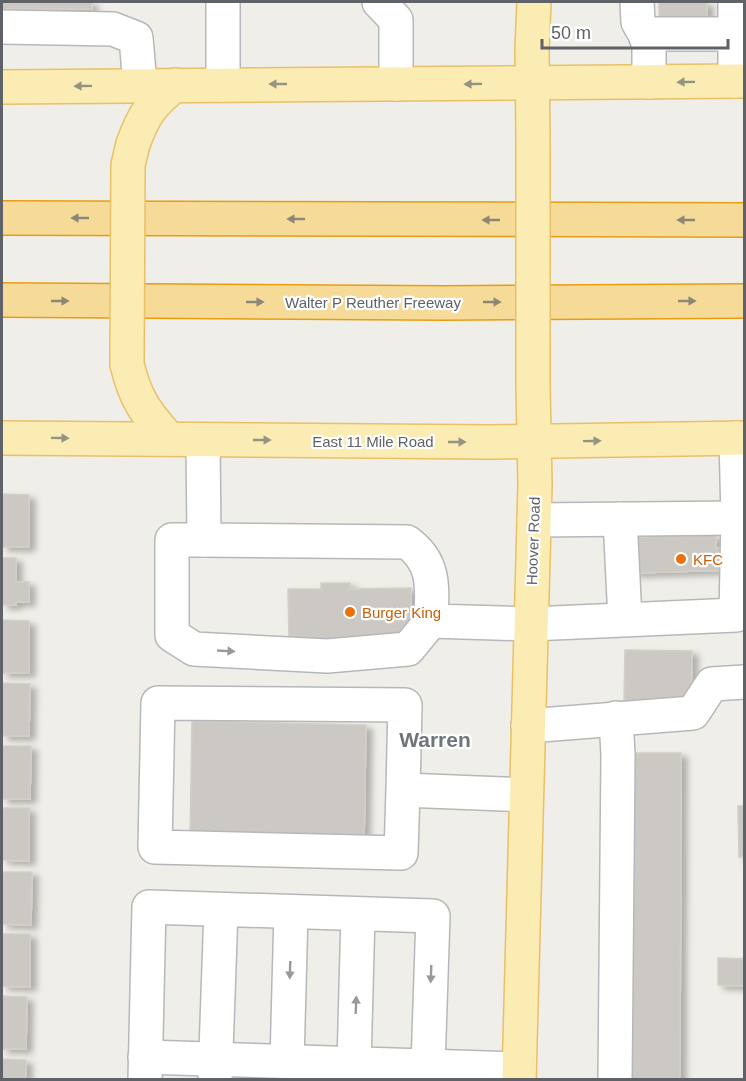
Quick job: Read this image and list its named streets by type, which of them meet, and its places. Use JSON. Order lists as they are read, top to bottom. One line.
{"streets":{"highway":["Walter P Reuther Freeway"],"main road":["East 11 Mile Road","Hoover Road"]},"crossings":[["East 11 Mile Road","Hoover Road"]],"one_way":["East 11 Mile Road"],"districts":["Warren"],"places":["KFC","Burger King"],"scale_bar":"50 m"}
